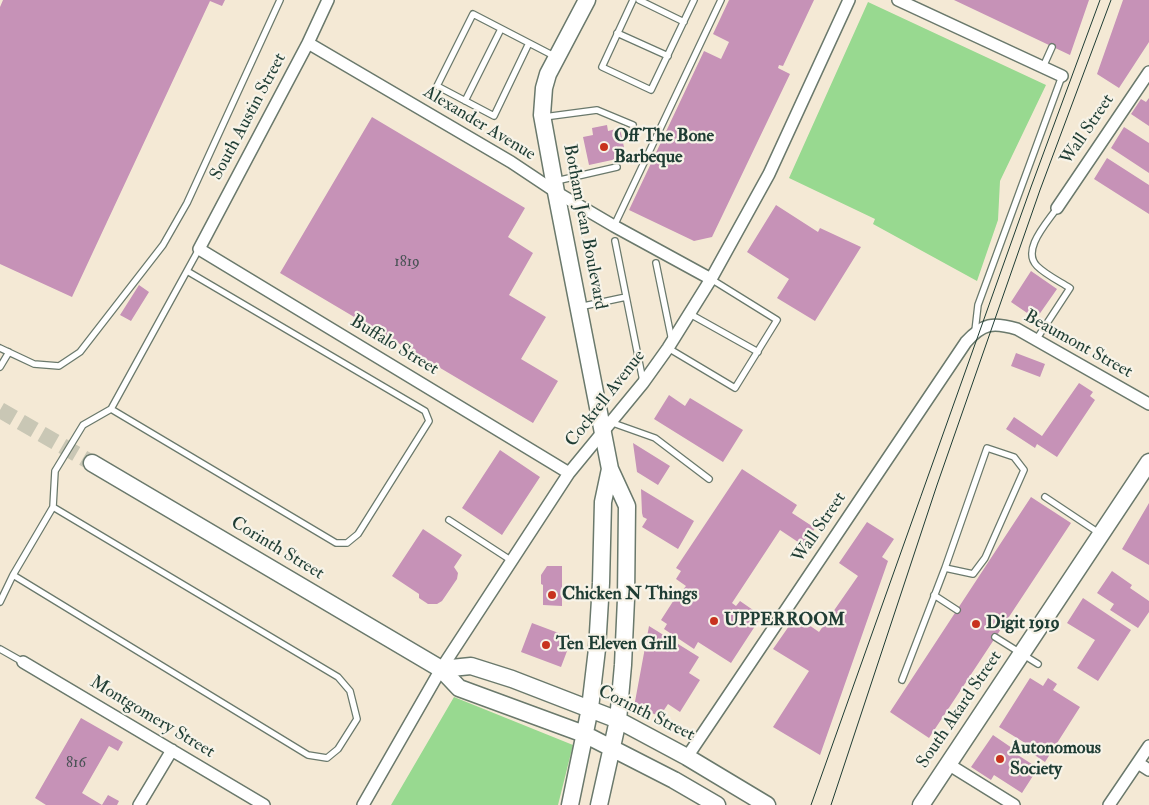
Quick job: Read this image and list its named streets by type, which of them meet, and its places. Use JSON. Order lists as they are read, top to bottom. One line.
{"streets":{"main road":["Botham Jean Boulevard","Corinth Street","South Akard Street"],"street":["South Austin Street","Alexander Avenue","Wall Street","Beaumont Street","Buffalo Street","Cockrell Avenue","Montgomery Street"]},"crossings":[["South Austin Street","Alexander Avenue"],["South Austin Street","Buffalo Street"],["Alexander Avenue","Botham Jean Boulevard"],["Alexander Avenue","Cockrell Avenue"],["Wall Street","Beaumont Street"],["Wall Street","Corinth Street"],["Botham Jean Boulevard","Cockrell Avenue"],["Botham Jean Boulevard","Corinth Street"],["Buffalo Street","Cockrell Avenue"],["Cockrell Avenue","Corinth Street"]],"places":["Off The Bone Barbeque","Chicken N Things","UPPERROOM","Digit 1919","Ten Eleven Grill","Autonomous Society"],"house_numbers":["1819","816"]}
